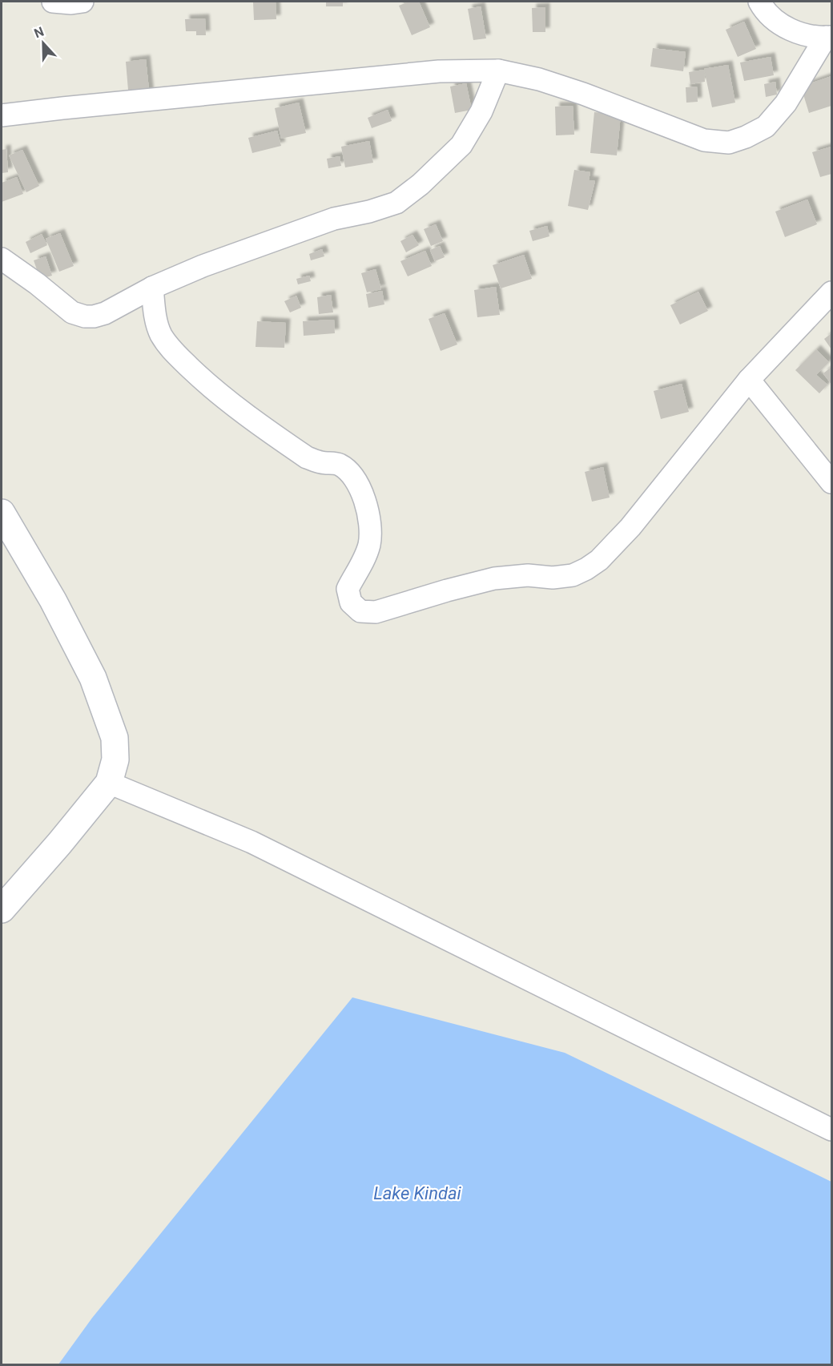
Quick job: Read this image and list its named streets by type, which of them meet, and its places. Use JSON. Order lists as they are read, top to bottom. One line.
{"water":["Lake Kindai"],"north":"top"}
